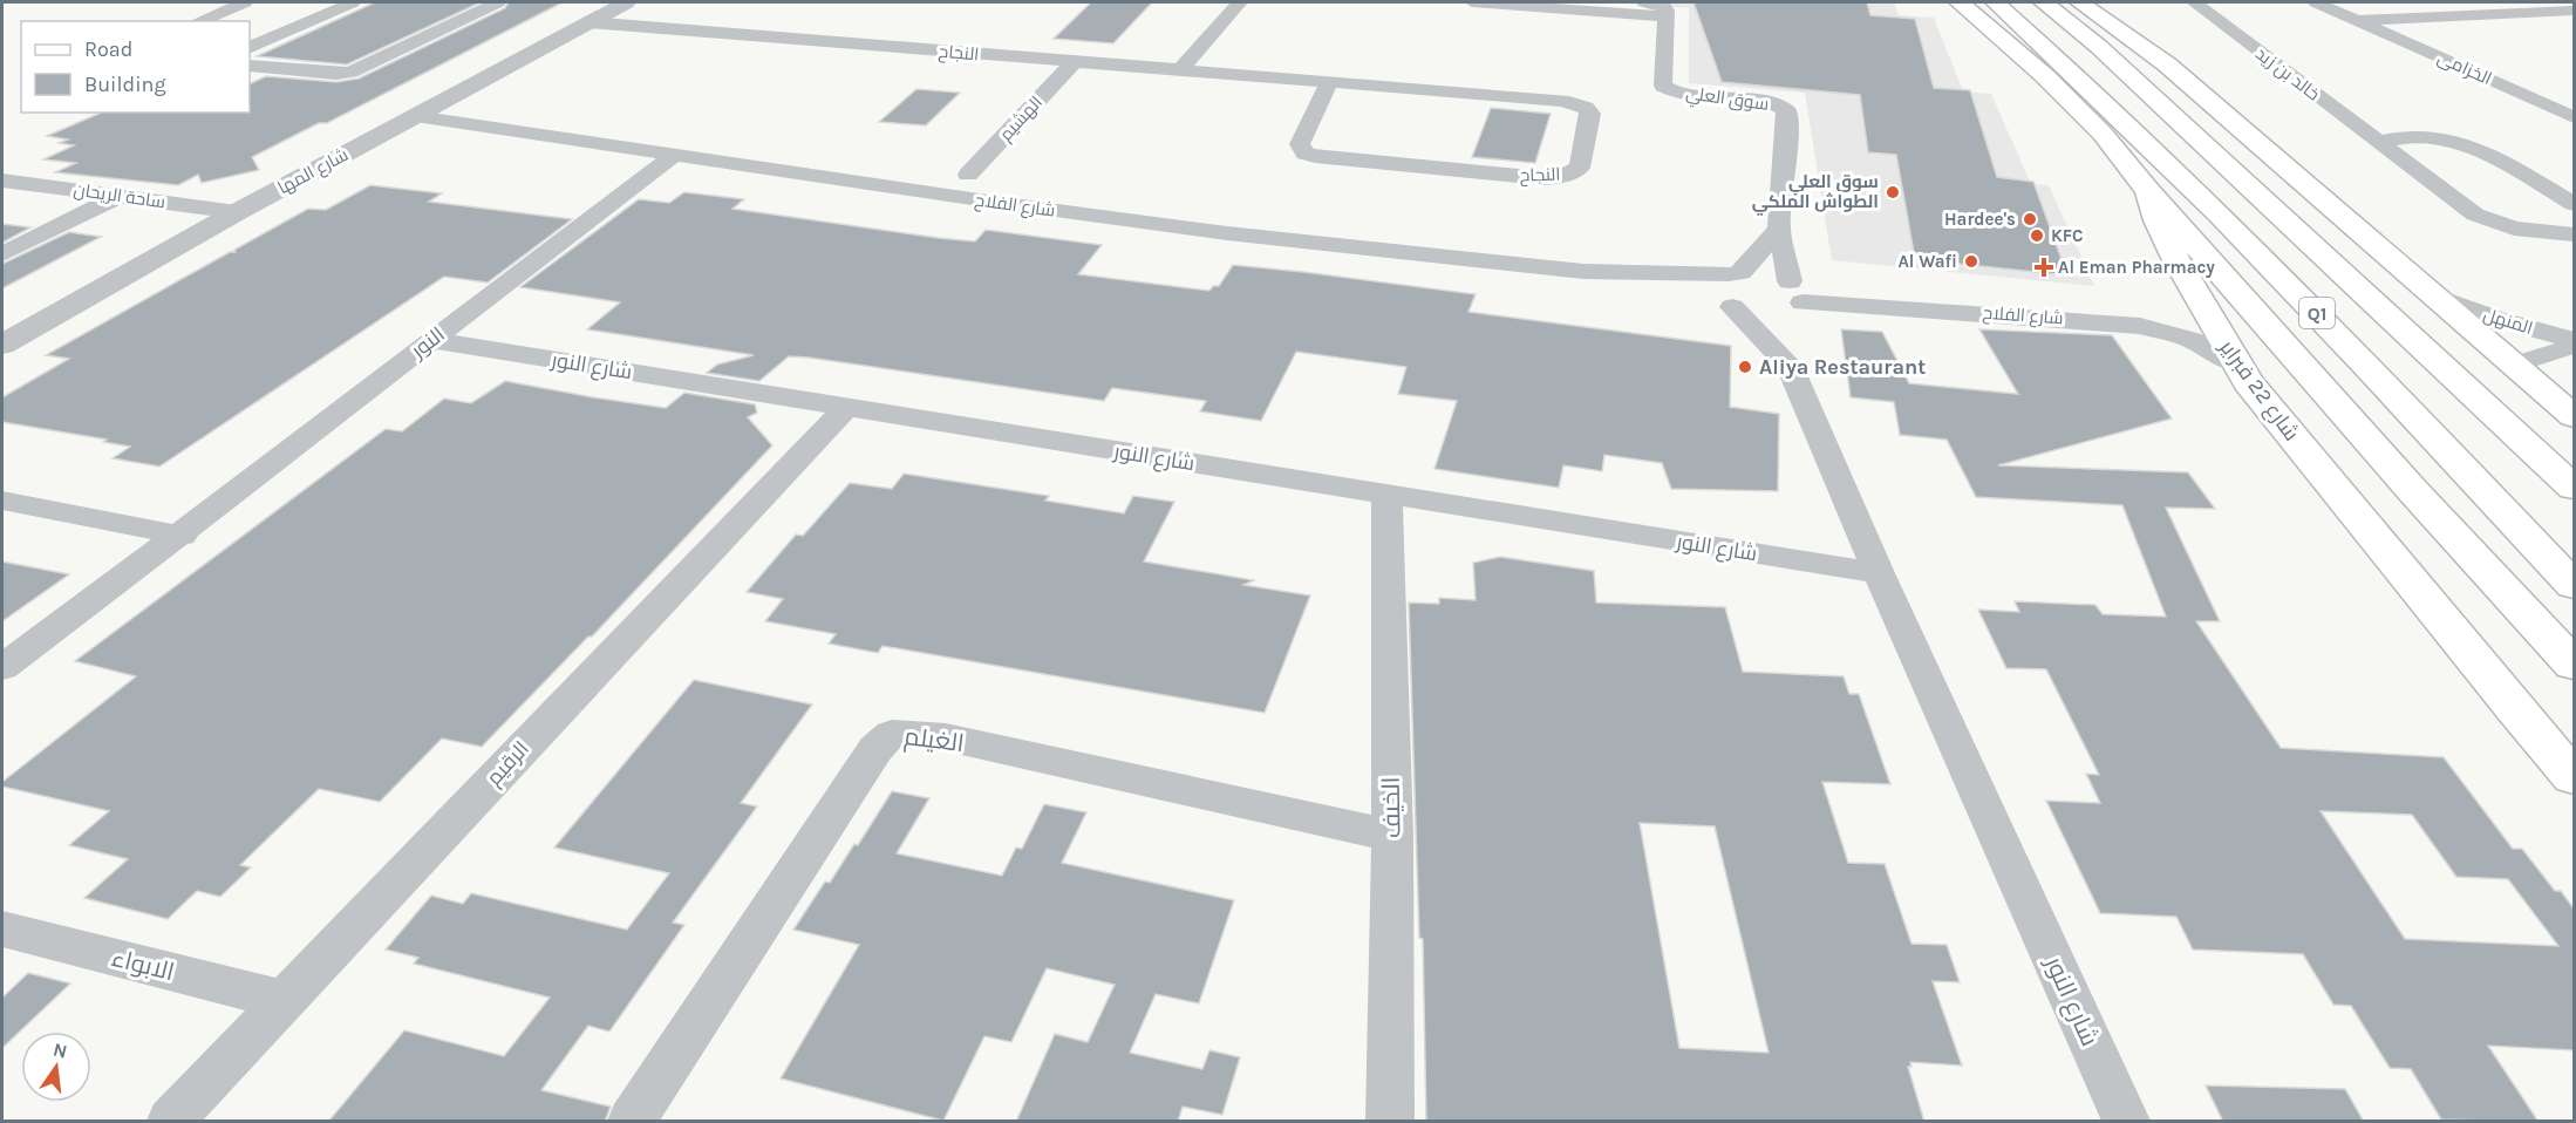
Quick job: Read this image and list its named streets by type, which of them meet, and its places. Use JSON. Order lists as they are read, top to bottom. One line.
{"streets":{"main road":["Q1","شارع 22 فبراير"],"street":["النجاح","الخزامى","خالد بن زيد","سوق العلي","الهشيم","شارع المها","ساحة الريحان","شارع الفلاح","المنهل","النور","شارع النور","الغيلم","الرقيم","الخيف","الابواء"]},"crossings":[["النجاح","الهشيم"],["النجاح","شارع المها"],["سوق العلي","شارع الفلاح"],["سوق العلي","شارع النور"],["شارع المها","ساحة الريحان"],["شارع المها","شارع الفلاح"],["شارع الفلاح","النور"],["شارع الفلاح","شارع النور"],["شارع الفلاح","شارع 22 فبراير"],["النور","شارع النور"],["شارع النور","الرقيم"],["شارع النور","الخيف"],["الغيلم","الخيف"],["الرقيم","الابواء"]],"places":{"other":["سوق العلي الطواش الملكي","Hardee's","KFC","Al Wafi","Aliya Restaurant"],"health":["Al Eman Pharmacy"]},"legend":["Road","Building"],"north":"top"}
